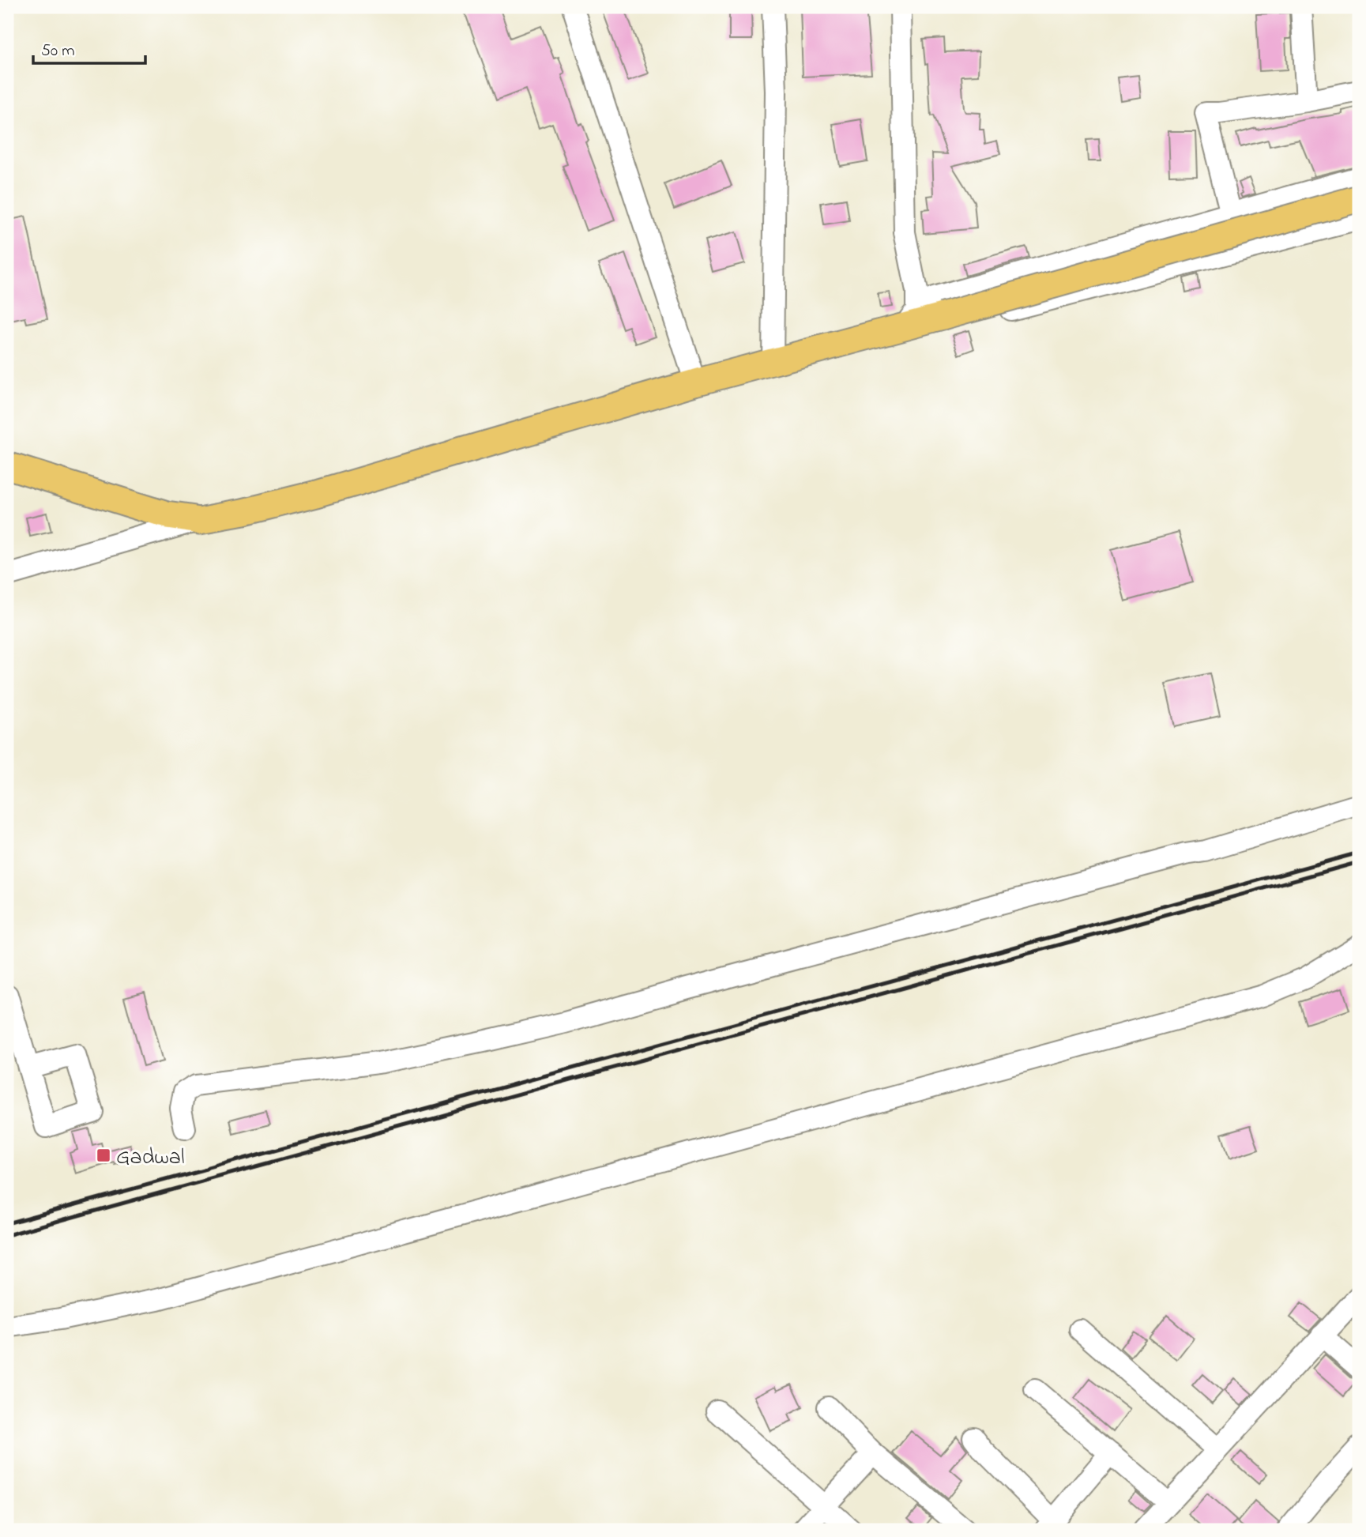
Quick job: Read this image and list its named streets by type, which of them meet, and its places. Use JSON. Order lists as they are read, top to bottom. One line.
{"places":{"transit":["Gadwal"]},"scale_bar":"50 m"}
